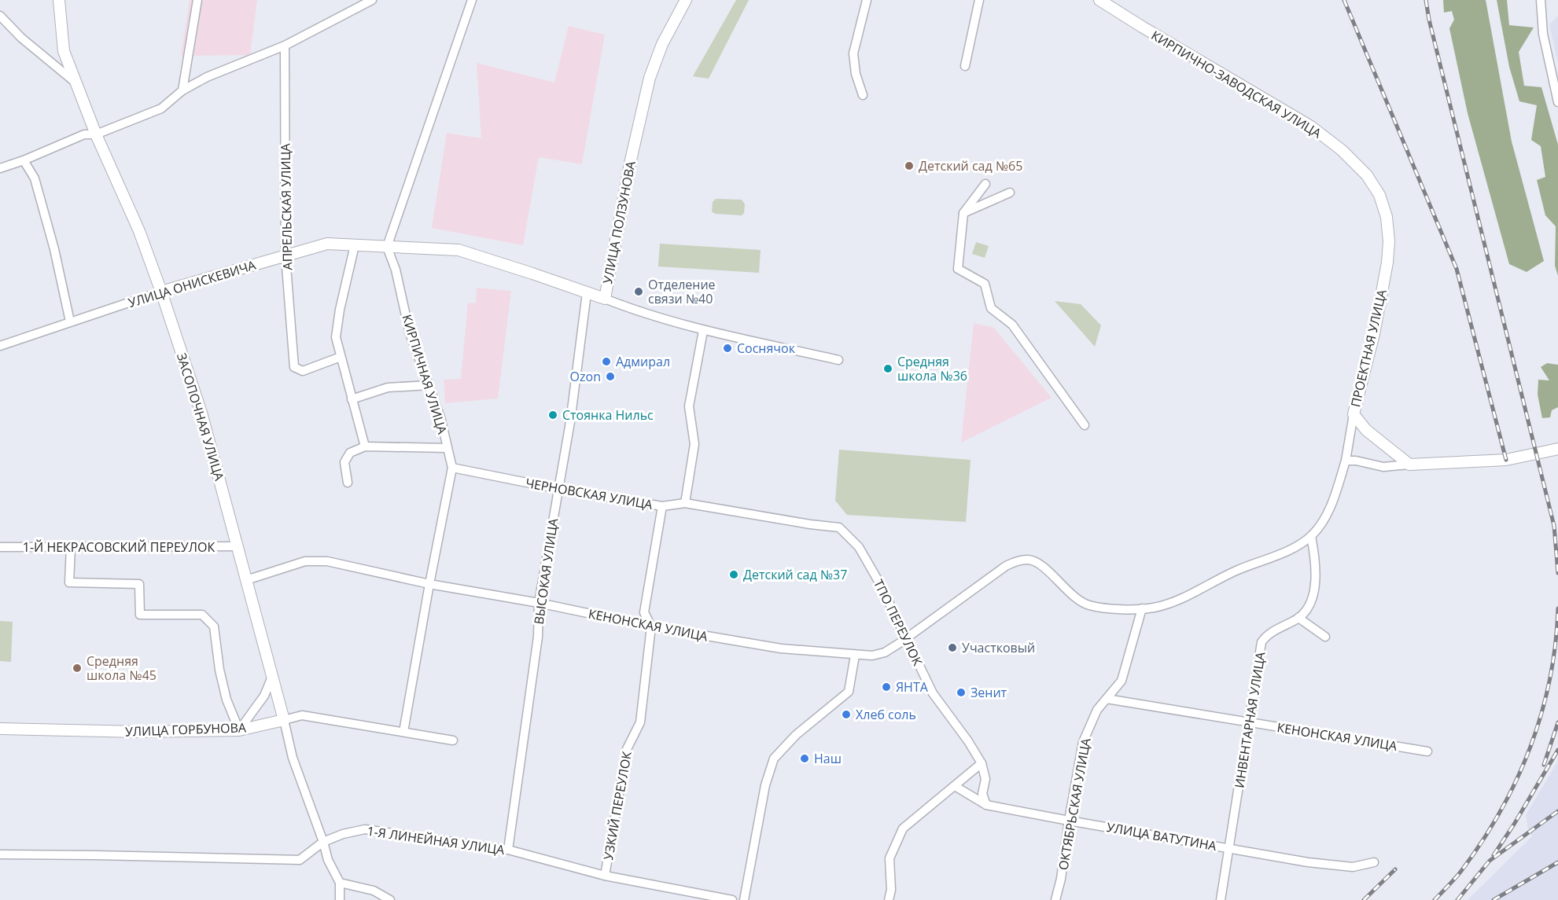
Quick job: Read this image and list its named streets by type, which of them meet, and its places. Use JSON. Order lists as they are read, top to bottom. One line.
{"streets":{"street":["КИРПИЧНО-ЗАВОДСКАЯ УЛИЦА","АПРЕЛЬСКАЯ УЛИЦА","УЛИЦА ПОЛЗУНОВА","УЛИЦА ОНИСКЕВИЧА","ПРОЕКТНАЯ УЛИЦА","КИРПИЧНАЯ УЛИЦА","ЗАСОПОЧНАЯ УЛИЦА","ЧЕРНОВСКАЯ УЛИЦА","1-Й НЕКРАСОВСКИЙ ПЕРЕУЛОК","ВЫСОКАЯ УЛИЦА","ТПО ПЕРЕУЛОК","КЕНОНСКАЯ УЛИЦА","ИНВЕНТАРНАЯ УЛИЦА","УЛИЦА ГОРБУНОВА","ОКТЯБРЬСКАЯ УЛИЦА","УЗКИЙ ПЕРЕУЛОК","УЛИЦА ВАТУТИНА","1-Я ЛИНЕЙНАЯ УЛИЦА"]},"crossings":[["КИРПИЧНО-ЗАВОДСКАЯ УЛИЦА","ПРОЕКТНАЯ УЛИЦА"],["АПРЕЛЬСКАЯ УЛИЦА","УЛИЦА ОНИСКЕВИЧА"],["УЛИЦА ПОЛЗУНОВА","УЛИЦА ОНИСКЕВИЧА"],["УЛИЦА ОНИСКЕВИЧА","КИРПИЧНАЯ УЛИЦА"],["УЛИЦА ОНИСКЕВИЧА","ЗАСОПОЧНАЯ УЛИЦА"],["УЛИЦА ОНИСКЕВИЧА","ВЫСОКАЯ УЛИЦА"],["КИРПИЧНАЯ УЛИЦА","ЧЕРНОВСКАЯ УЛИЦА"],["КИРПИЧНАЯ УЛИЦА","КЕНОНСКАЯ УЛИЦА"],["КИРПИЧНАЯ УЛИЦА","УЛИЦА ГОРБУНОВА"],["ЗАСОПОЧНАЯ УЛИЦА","1-Й НЕКРАСОВСКИЙ ПЕРЕУЛОК"],["ЗАСОПОЧНАЯ УЛИЦА","КЕНОНСКАЯ УЛИЦА"],["ЗАСОПОЧНАЯ УЛИЦА","УЛИЦА ГОРБУНОВА"],["ЗАСОПОЧНАЯ УЛИЦА","1-Я ЛИНЕЙНАЯ УЛИЦА"],["ЧЕРНОВСКАЯ УЛИЦА","ВЫСОКАЯ УЛИЦА"],["ЧЕРНОВСКАЯ УЛИЦА","ТПО ПЕРЕУЛОК"],["ВЫСОКАЯ УЛИЦА","КЕНОНСКАЯ УЛИЦА"],["ВЫСОКАЯ УЛИЦА","1-Я ЛИНЕЙНАЯ УЛИЦА"],["ТПО ПЕРЕУЛОК","КЕНОНСКАЯ УЛИЦА"],["КЕНОНСКАЯ УЛИЦА","ИНВЕНТАРНАЯ УЛИЦА"],["КЕНОНСКАЯ УЛИЦА","ОКТЯБРЬСКАЯ УЛИЦА"],["КЕНОНСКАЯ УЛИЦА","УЗКИЙ ПЕРЕУЛОК"],["ИНВЕНТАРНАЯ УЛИЦА","УЛИЦА ВАТУТИНА"],["ОКТЯБРЬСКАЯ УЛИЦА","УЛИЦА ВАТУТИНА"],["УЗКИЙ ПЕРЕУЛОК","1-Я ЛИНЕЙНАЯ УЛИЦА"]],"places":["Детский сад №65","Отделение связи №40","Соснячок","Адмирал","Средняя школа №36","Ozon","Стоянка Нильс","Детский сад №37","Участковый","Средняя школа №45","ЯНТА","Зенит","Хлеб соль","Наш"]}
